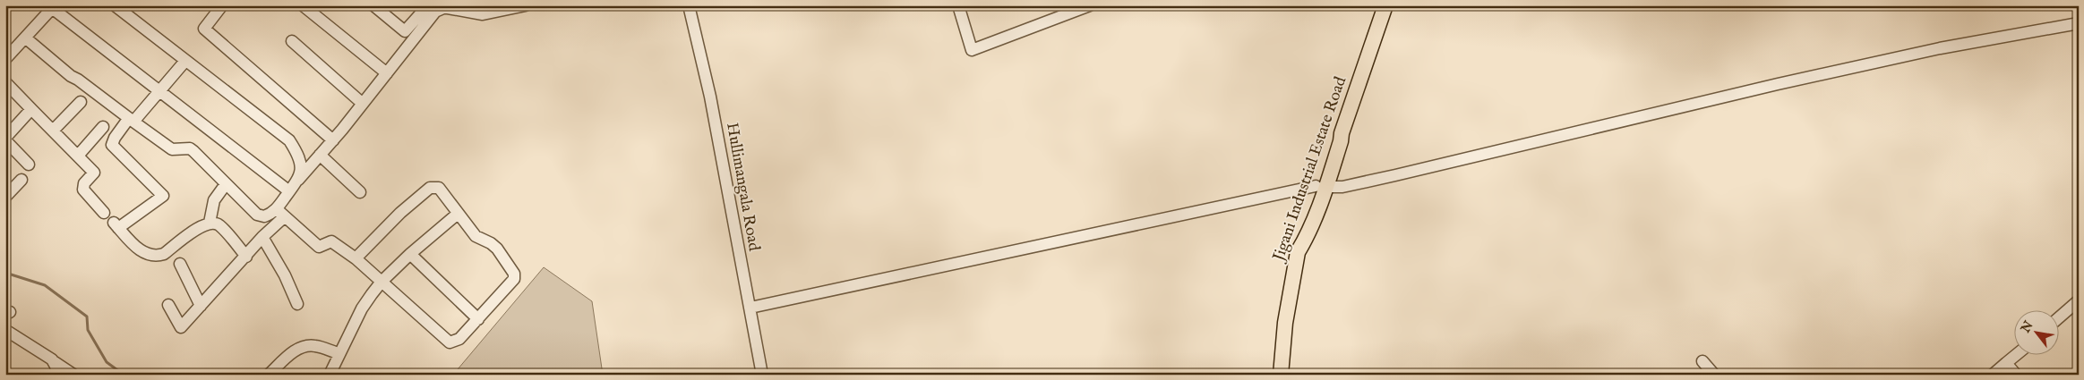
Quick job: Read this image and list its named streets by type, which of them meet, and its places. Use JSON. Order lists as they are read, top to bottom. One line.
{"streets":{"main road":["Jigani Industrial Estate Road"],"street":["Hullimangala Road"]},"north":"top left"}
